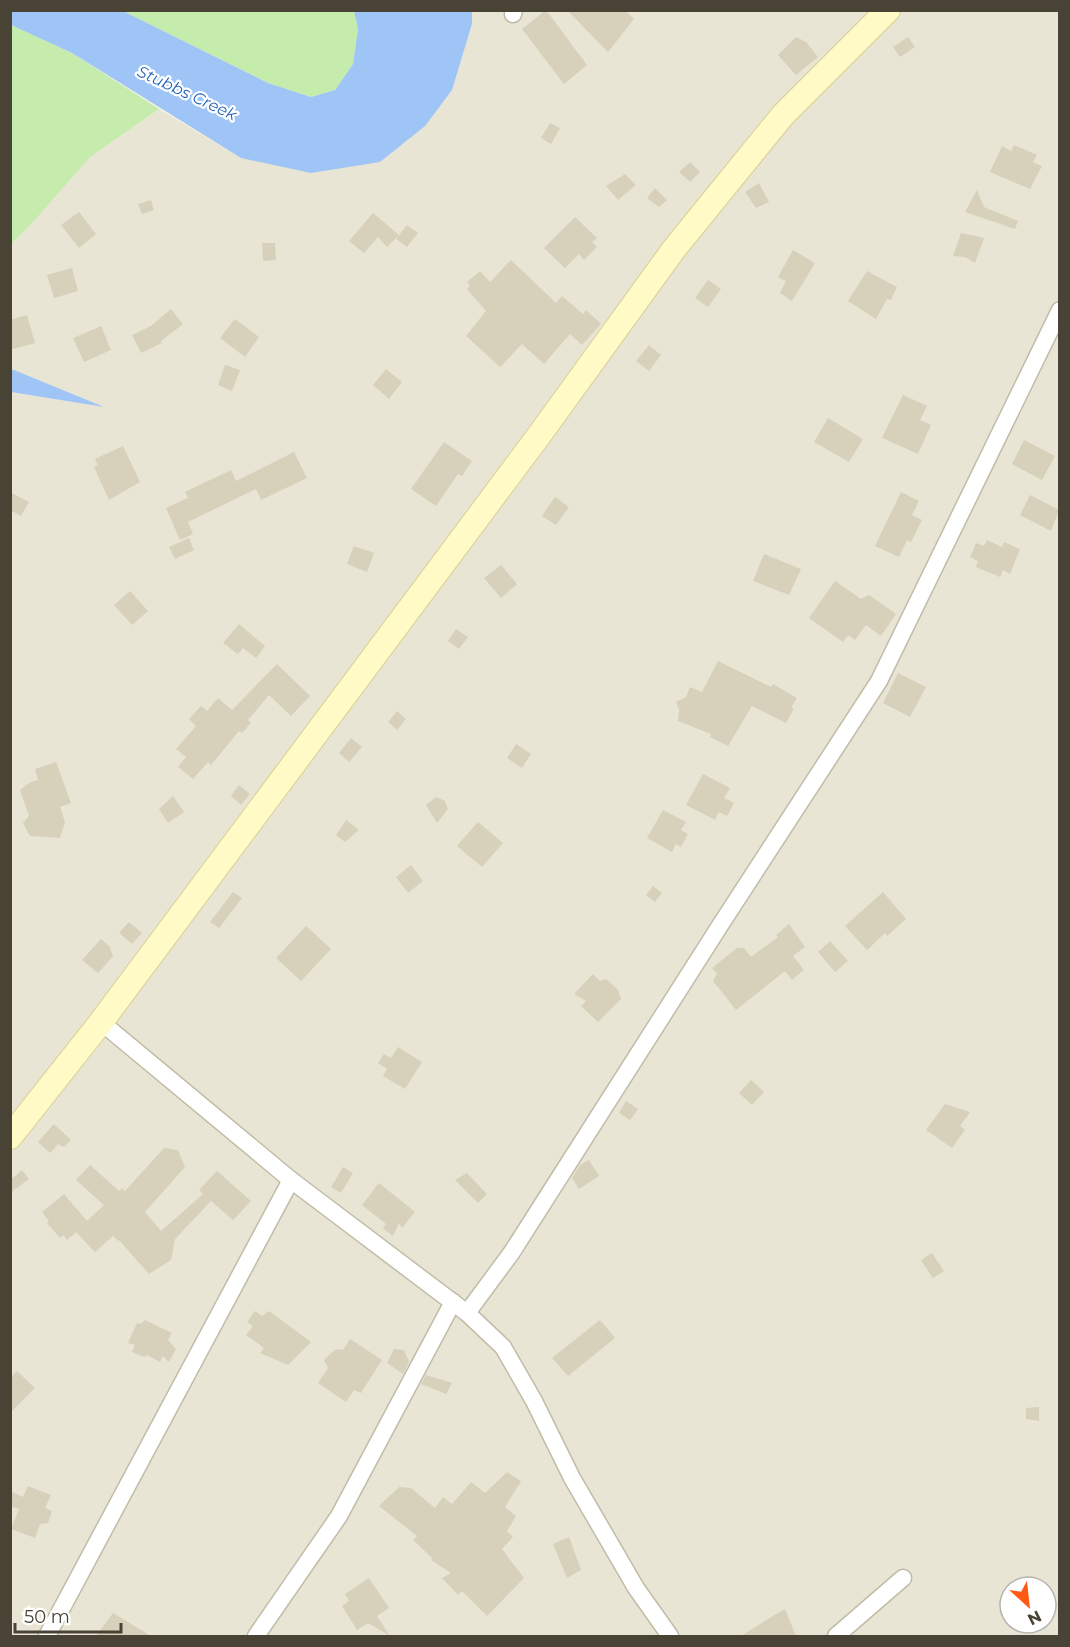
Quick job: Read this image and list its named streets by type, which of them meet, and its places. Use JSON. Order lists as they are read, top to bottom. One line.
{"water":["Stubbs Creek"],"scale_bar":"50 m","north":"bottom right"}
